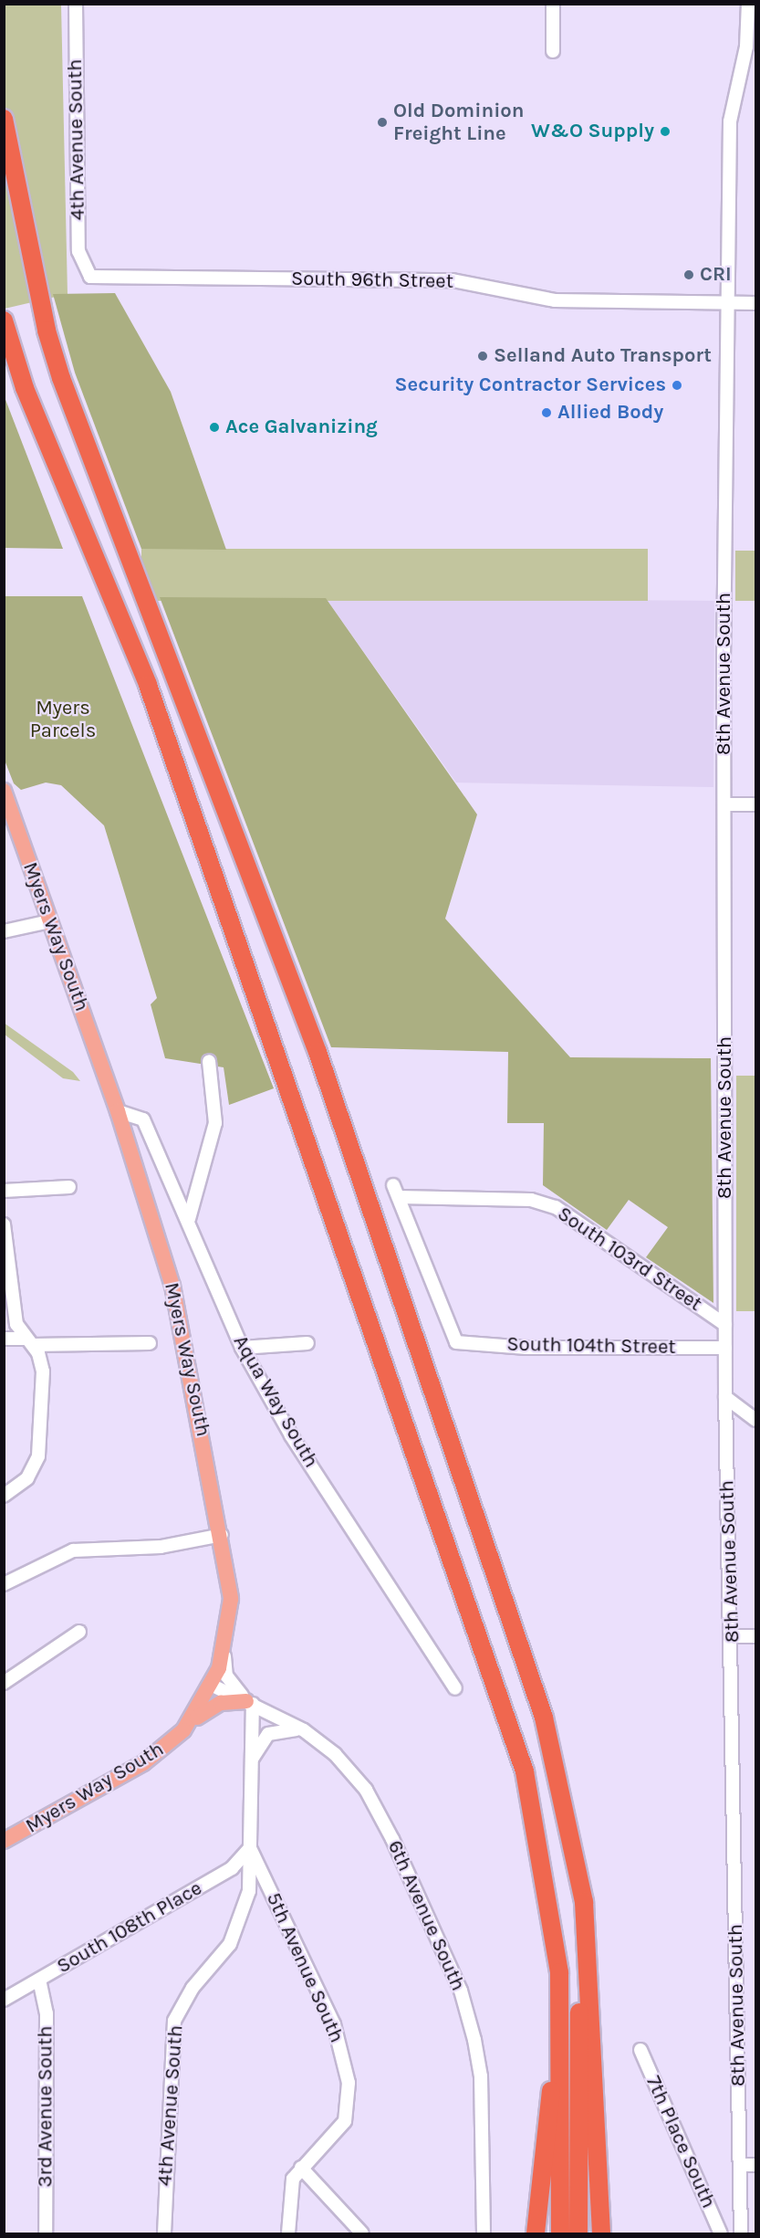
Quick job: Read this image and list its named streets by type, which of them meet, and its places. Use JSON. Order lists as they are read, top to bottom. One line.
{"streets":{"main road":["Myers Way South"],"street":["4th Avenue South","South 96th Street","8th Avenue South","South 103rd Street","South 104th Street","Aqua Way South","6th Avenue South","South 108th Place","5th Avenue South","3rd Avenue South","7th Place South"]},"crossings":[["4th Avenue South","South 96th Street"],["4th Avenue South","6th Avenue South"],["4th Avenue South","South 108th Place"],["4th Avenue South","5th Avenue South"],["South 96th Street","8th Avenue South"],["8th Avenue South","South 103rd Street"],["8th Avenue South","South 104th Street"],["Myers Way South","Aqua Way South"],["Myers Way South","6th Avenue South"],["South 103rd Street","South 104th Street"],["South 108th Place","5th Avenue South"],["South 108th Place","3rd Avenue South"]],"parks":["Myers Parcels"],"places":["Old Dominion Freight Line","W&O Supply","CRI","Selland Auto Transport","Security Contractor Services","Allied Body","Ace Galvanizing"]}
